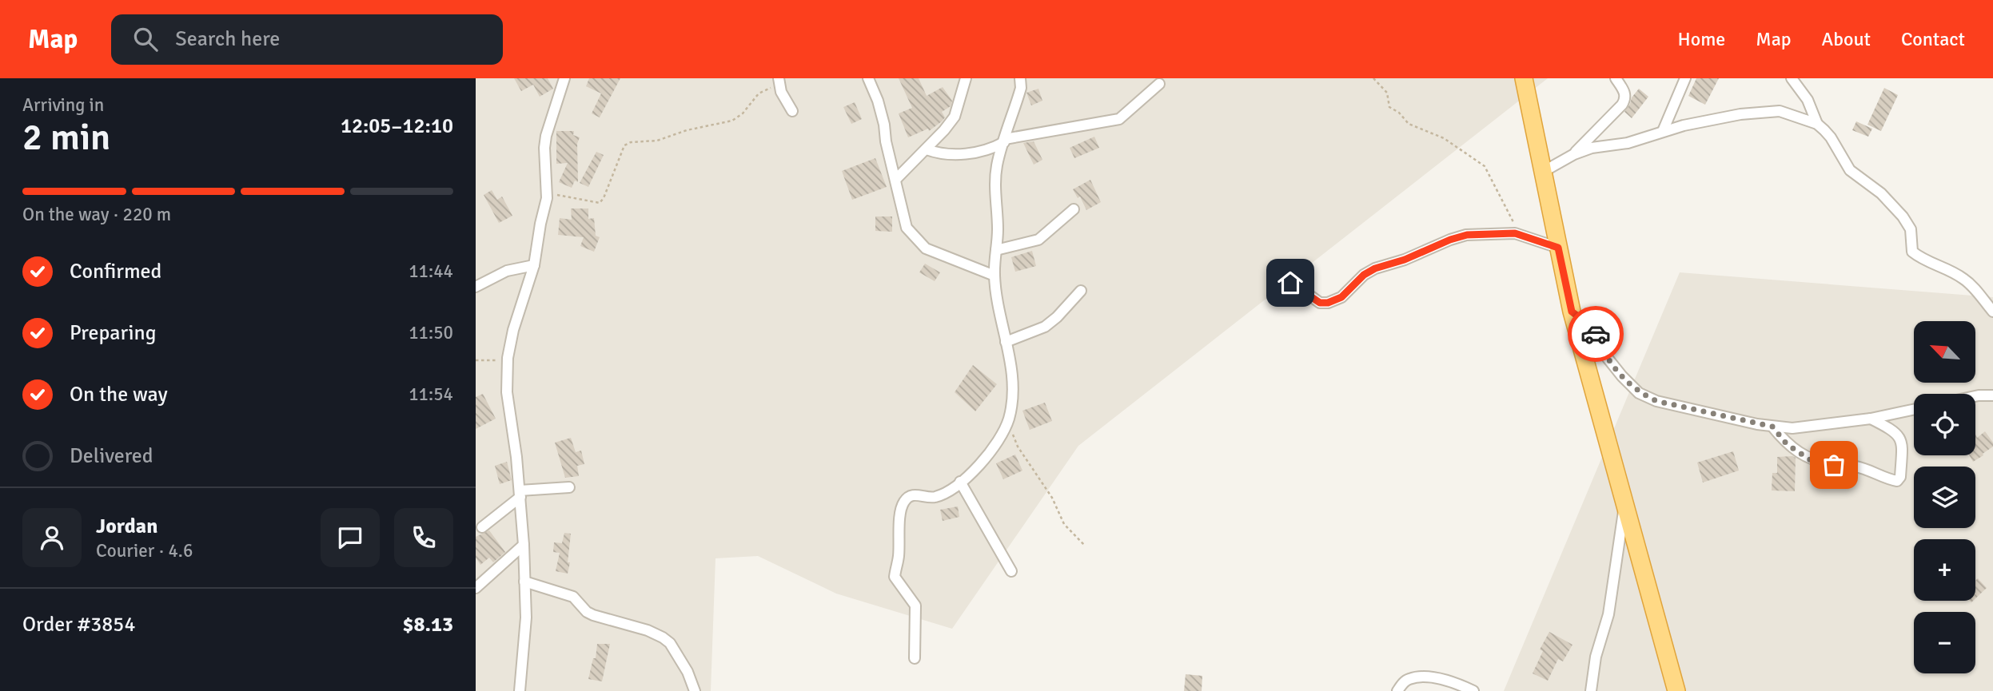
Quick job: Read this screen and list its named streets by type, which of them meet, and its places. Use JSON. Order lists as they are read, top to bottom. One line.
{"north":"top left","page":{"header":"Map","search":"Search here","nav":["Home","Map","About","Contact"],"heading":["2 min","Arriving in","12:05–12:10"],"panel":["Jordan","Courier · 4.6","Order #3854","$8.13"],"bar":"On the way · 220 m","list":[["Confirmed","11:44"],["Preparing","11:50"],["On the way","11:54"],"Delivered"],"map_buttons":["+","−"]}}
